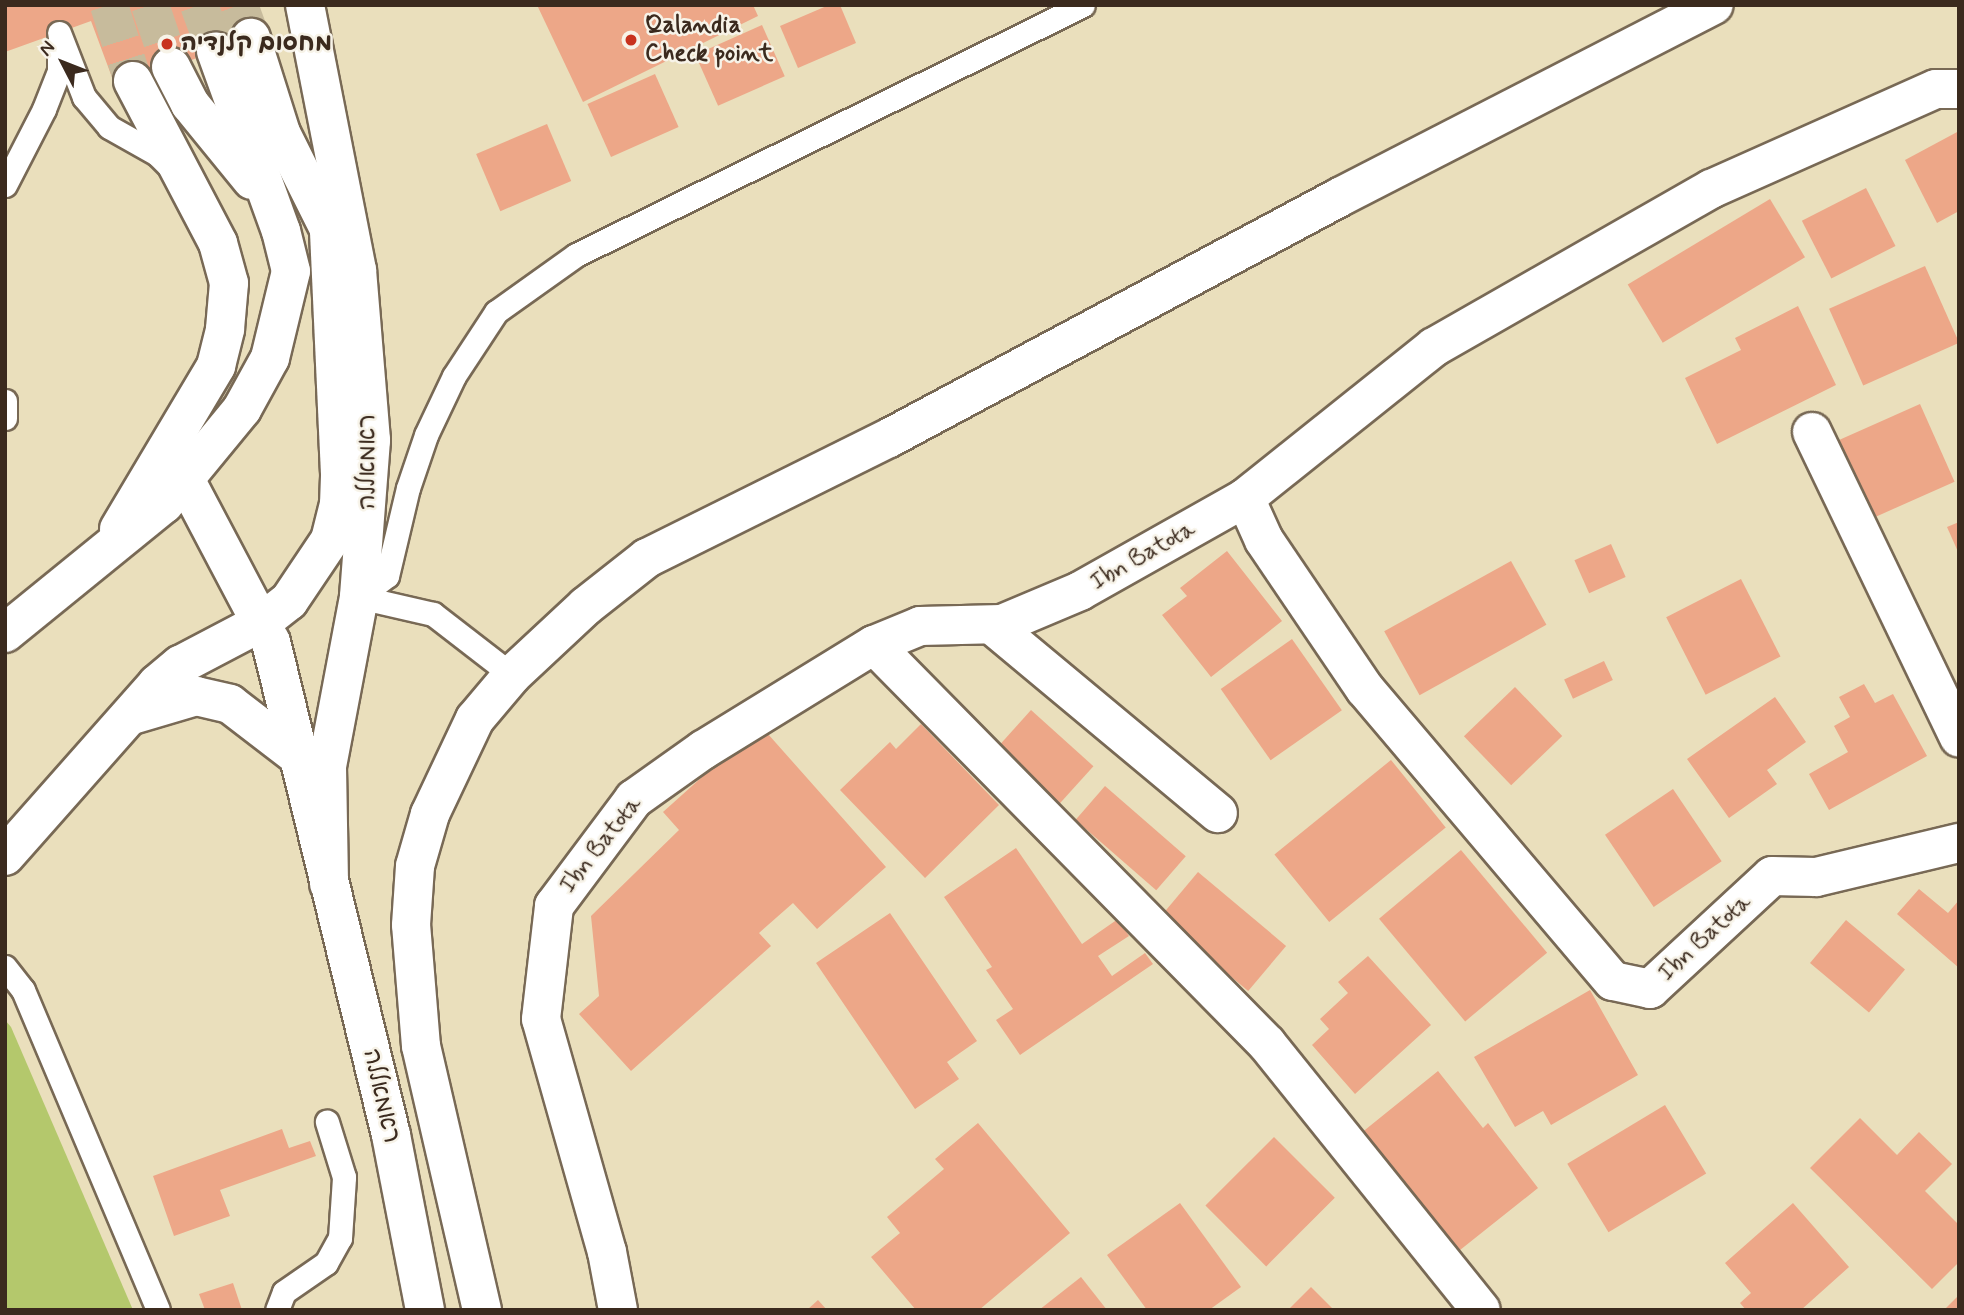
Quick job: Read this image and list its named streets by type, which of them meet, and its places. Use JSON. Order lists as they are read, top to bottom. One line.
{"streets":{"main road":["ראמאללה","Ibn Batota"]},"places":["Qalandia Check point","מחסום קלנדיה"],"north":"top left"}
